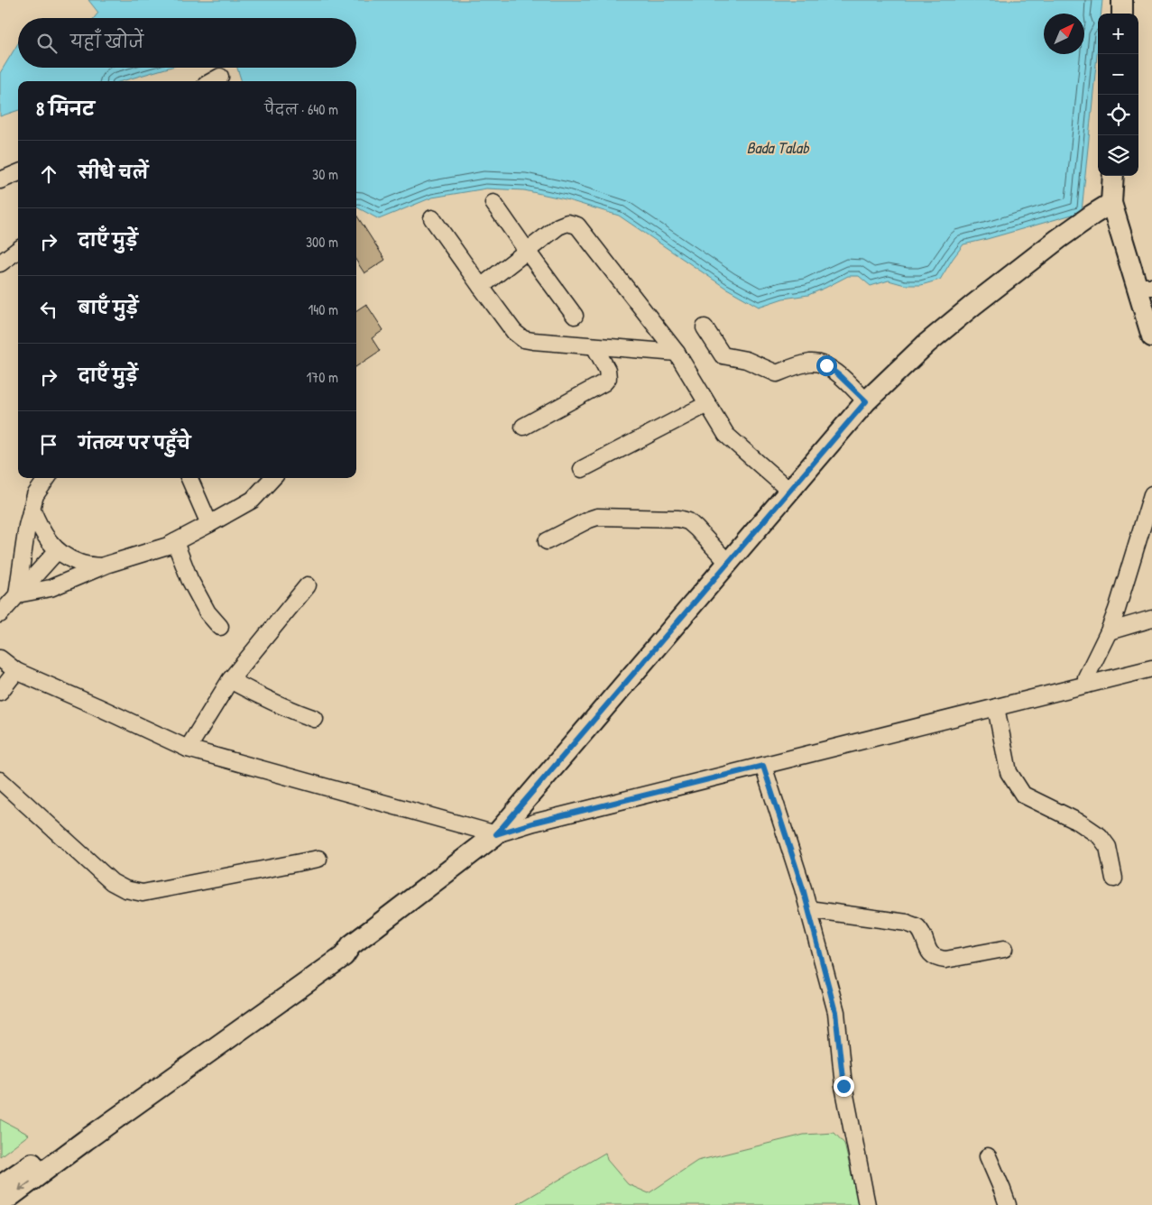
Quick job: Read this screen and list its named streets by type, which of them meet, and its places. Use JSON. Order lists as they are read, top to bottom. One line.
{"water":["Bada Talab"],"north":"top right","page":{"map_buttons":["+","−"],"search":"यहाँ खोजें","heading":["8 मिनट","पैदल · 640 m"],"list":[["सीधे चलें","30 m"],["दाएँ मुड़ें","300 m"],["बाएँ मुड़ें","140 m"],["दाएँ मुड़ें","170 m"],"गंतव्य पर पहुँचे"]}}
